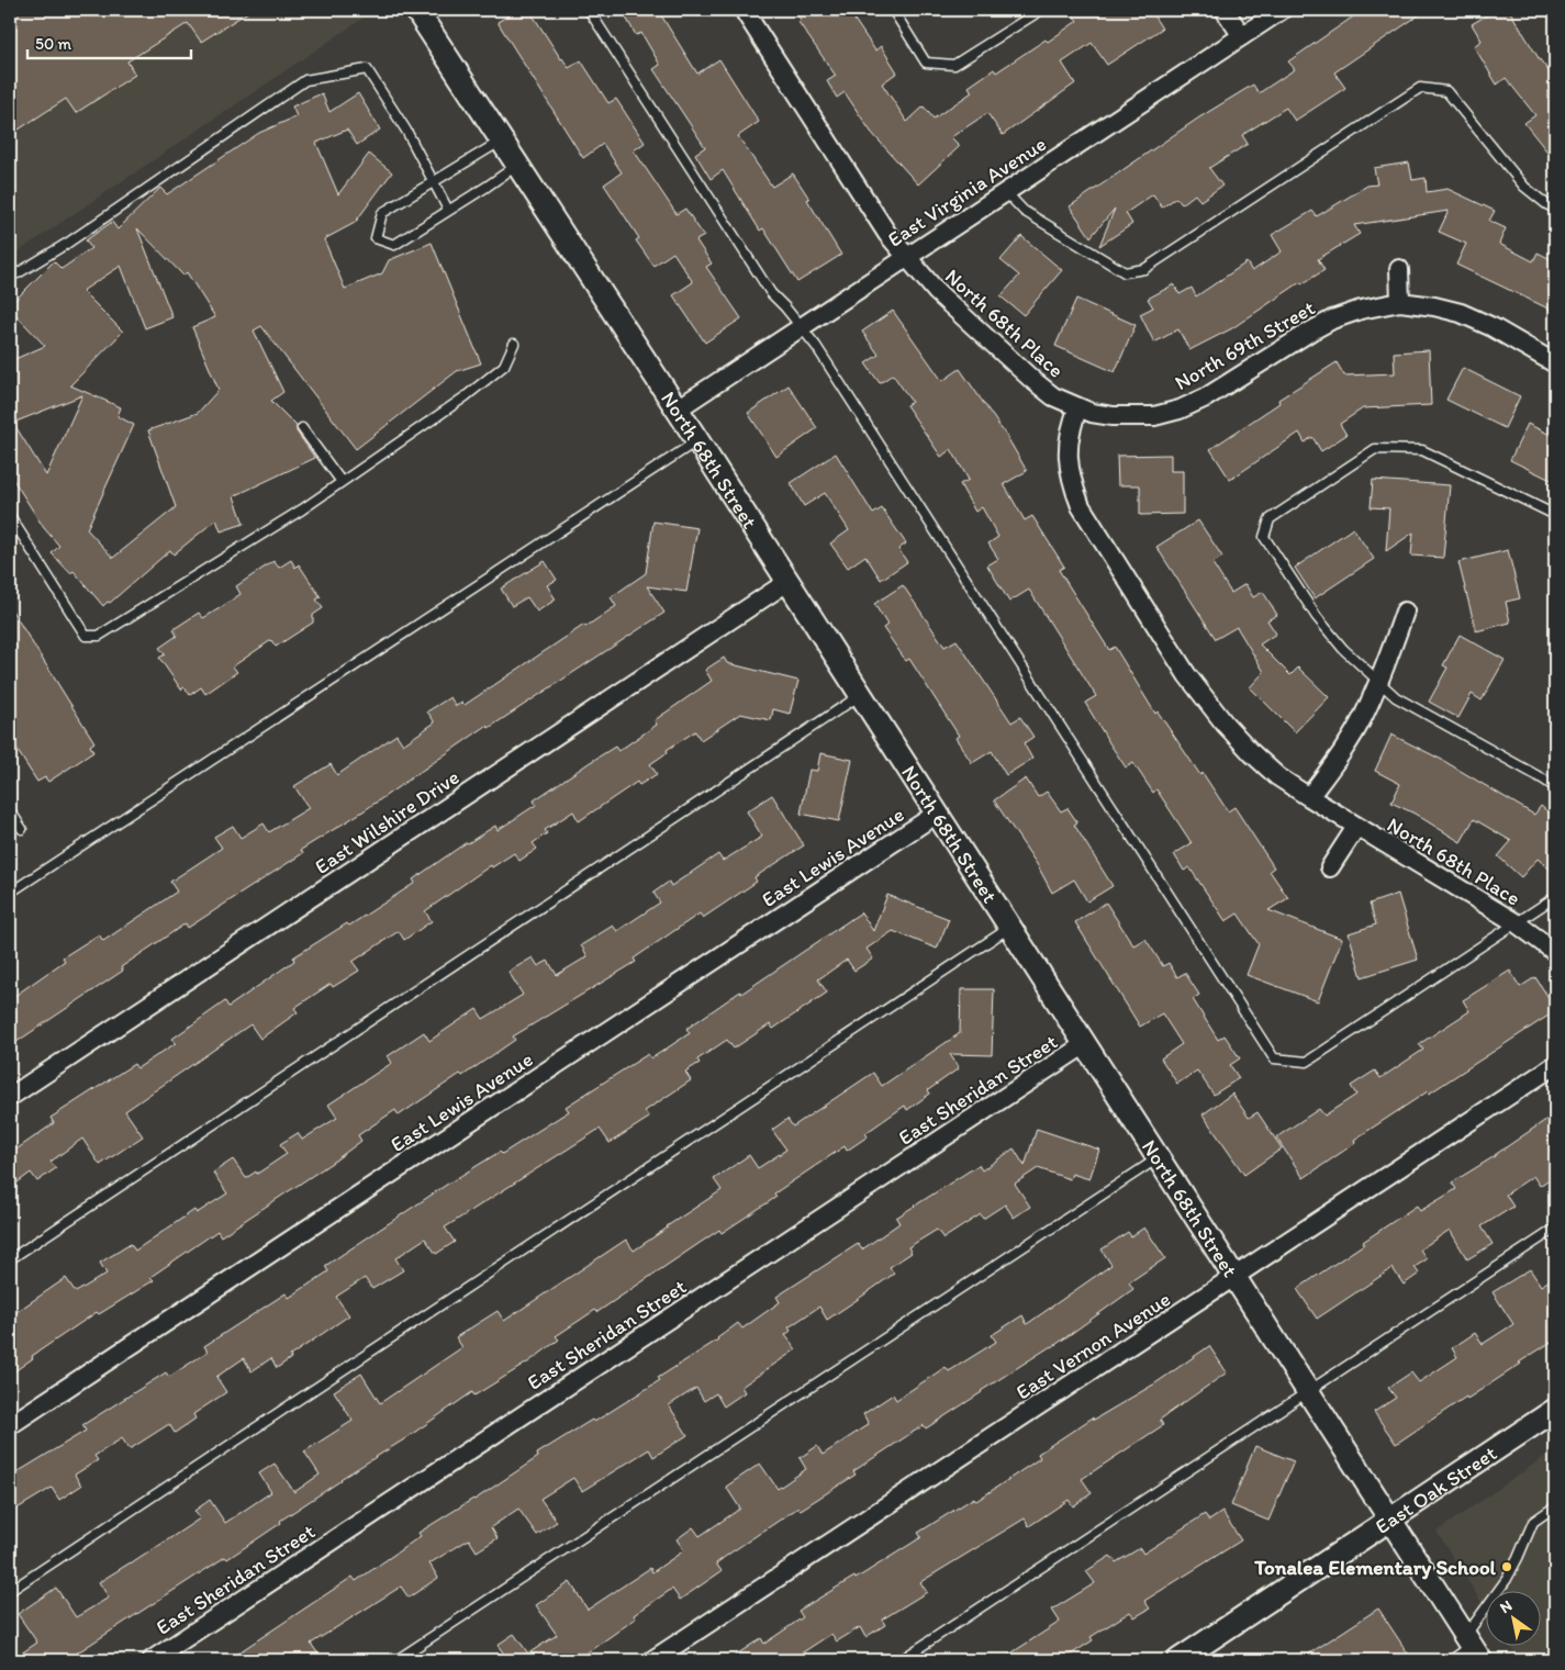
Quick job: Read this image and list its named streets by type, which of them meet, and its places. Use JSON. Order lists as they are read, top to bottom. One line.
{"streets":{"street":["East Virginia Avenue","North 68th Place","North 69th Street","North 68th Street","East Wilshire Drive","East Lewis Avenue","East Sheridan Street","East Vernon Avenue","East Oak Street"]},"crossings":[["East Virginia Avenue","North 68th Place"],["East Virginia Avenue","North 68th Street"],["North 68th Place","North 69th Street"],["North 68th Street","East Wilshire Drive"],["North 68th Street","East Lewis Avenue"],["North 68th Street","East Sheridan Street"],["North 68th Street","East Vernon Avenue"],["North 68th Street","East Oak Street"]],"places":["Tonalea Elementary School"],"scale_bar":"50 m","north":"top left"}
